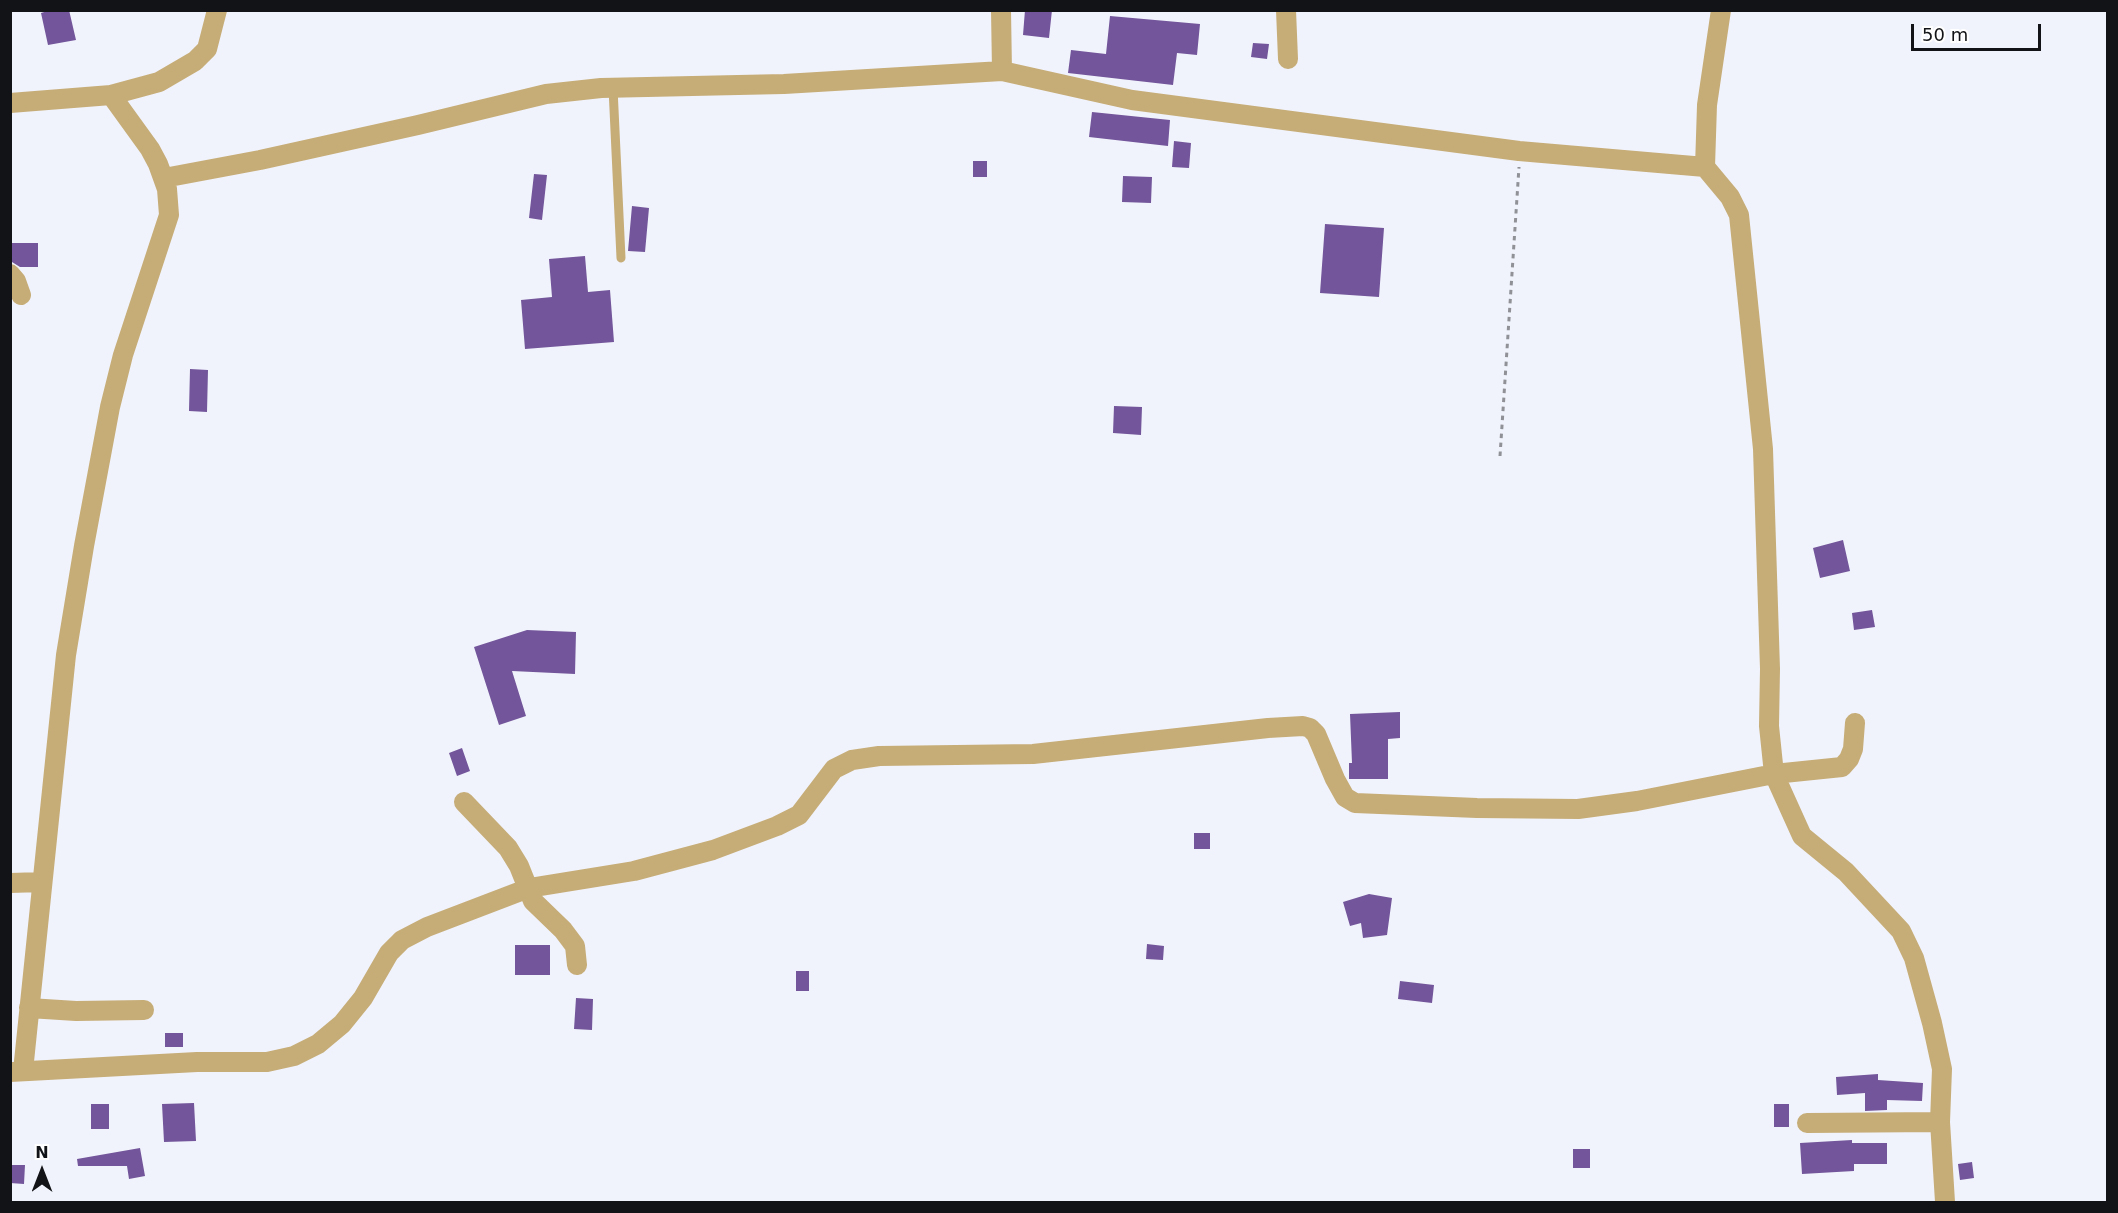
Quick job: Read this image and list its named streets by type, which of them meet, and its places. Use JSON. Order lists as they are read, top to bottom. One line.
{"scale_bar":"50 m","north":"top"}
